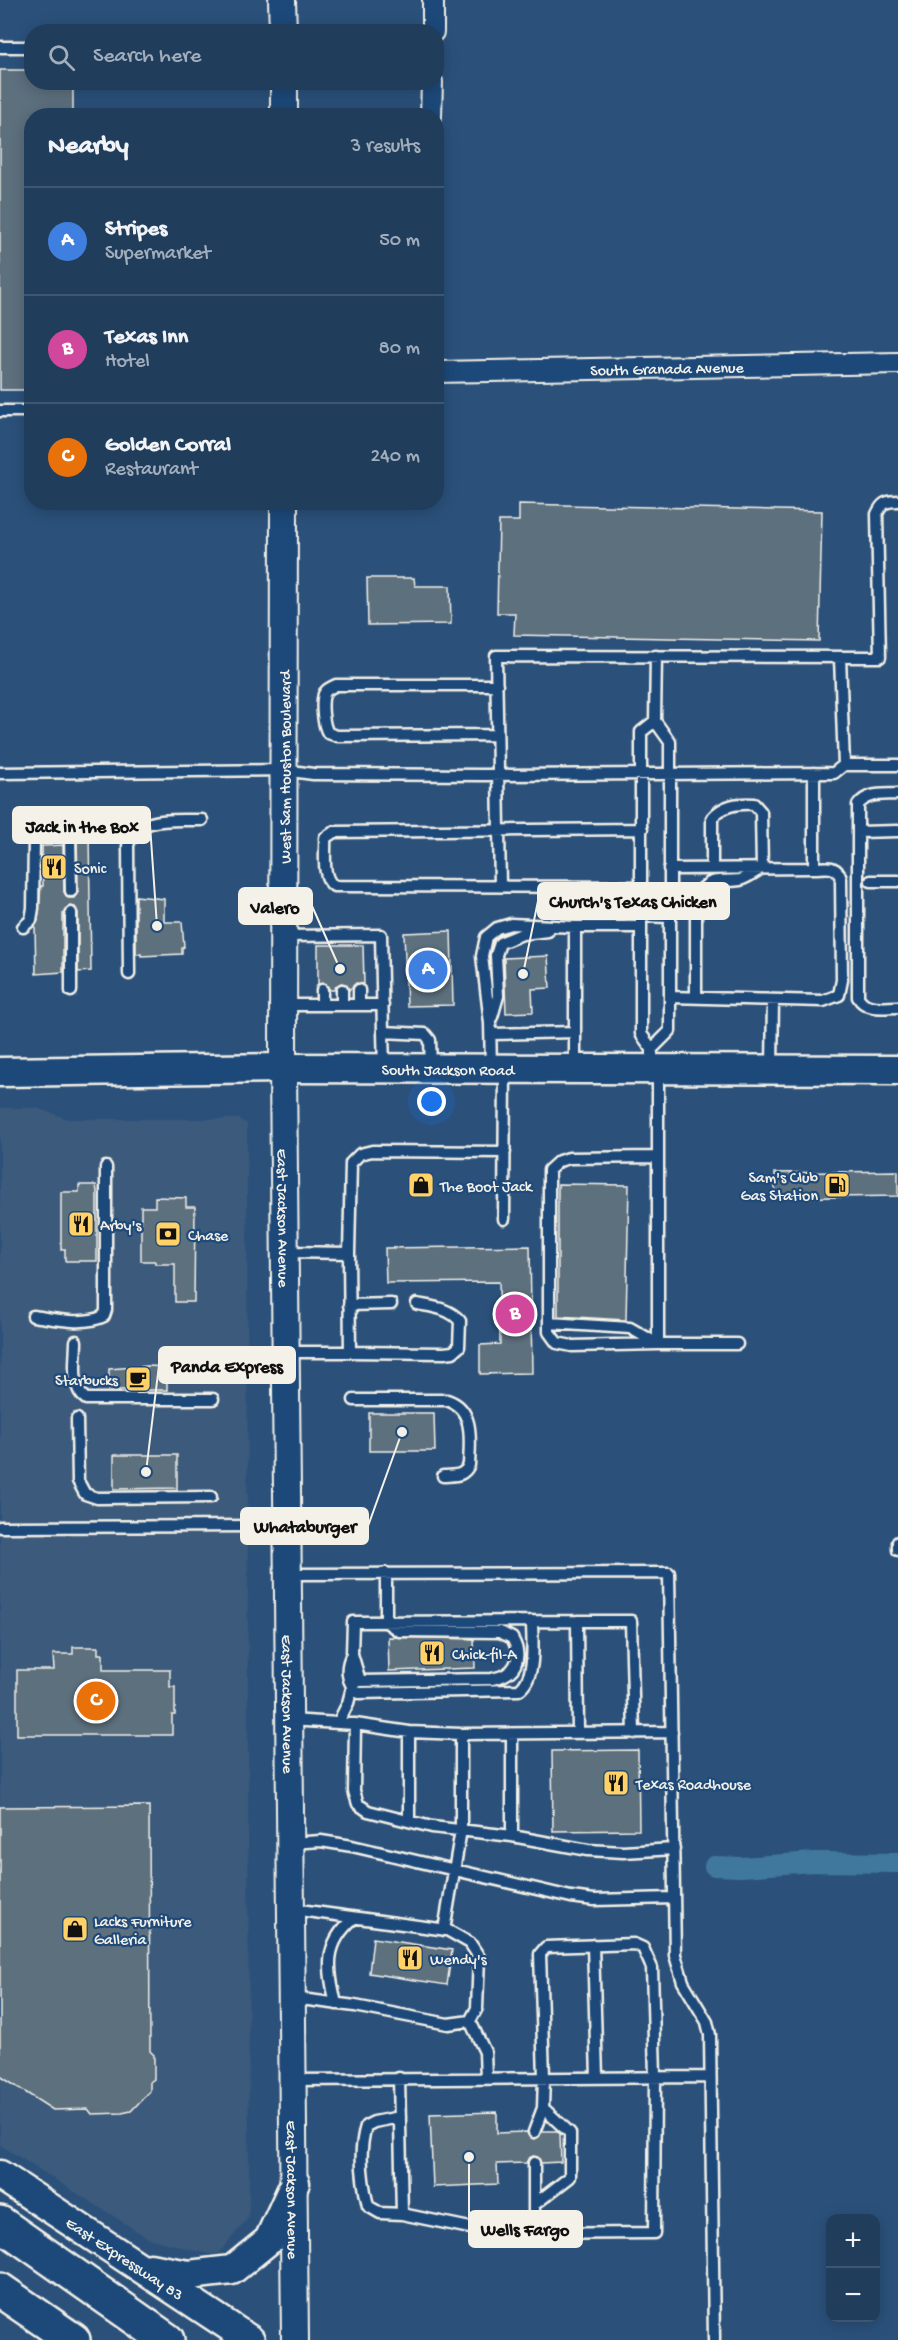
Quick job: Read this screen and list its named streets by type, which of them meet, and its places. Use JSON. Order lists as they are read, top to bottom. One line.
{"streets":{"main road":["South Jackson Road","East Expressway 83"],"street":["South Granada Avenue","West Sam Houston Boulevard","East Jackson Avenue"]},"crossings":[["West Sam Houston Boulevard","South Jackson Road"],["West Sam Houston Boulevard","East Jackson Avenue"],["South Jackson Road","East Jackson Avenue"]],"places":{"restaurant":["Sonic","Arby's","Chick-fil-A","Texas Roadhouse","Wendy's"],"other":["Jack in the Box","Valero","Church's Texas Chicken","Whataburger","Panda Express","Wells Fargo"],"shop":["The Boot Jack","Lacks Furniture Galleria"],"fuel station":["Sam's Club Gas Station"],"bank":["Chase"],"cafe":["Starbucks"]},"page":{"search":"Search here","heading":["Nearby","3 results"],"list":[{"mark":"A","name":"Stripes","note":"Supermarket","value":"50 m"},{"mark":"B","name":"Texas Inn","note":"Hotel","value":"80 m"},{"mark":"C","name":"Golden Corral","note":"Restaurant","value":"240 m"}],"pins":["A","B","C"],"map_buttons":["+","−"]}}
